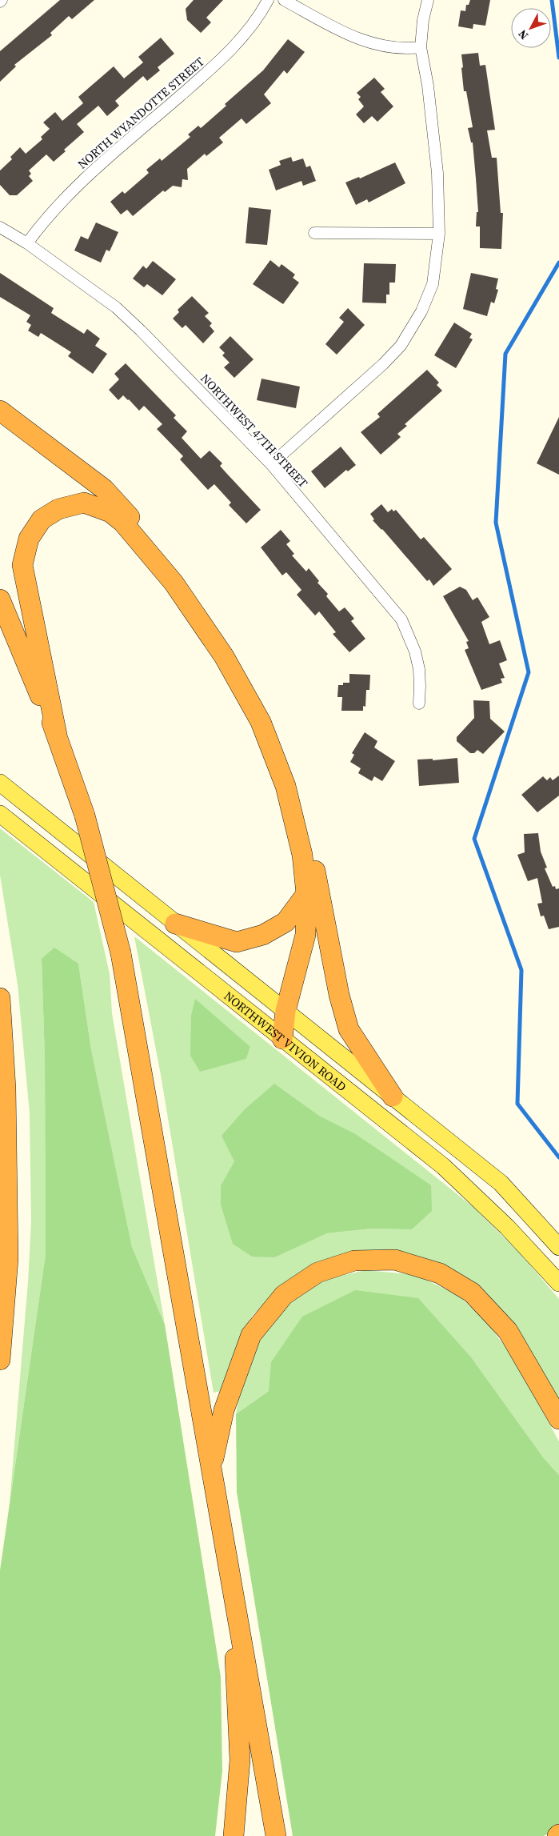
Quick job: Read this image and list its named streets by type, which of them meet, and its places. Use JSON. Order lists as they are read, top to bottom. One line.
{"streets":{"main road":["NORTHWEST VIVION ROAD"],"street":["NORTH WYANDOTTE STREET","NORTHWEST 47TH STREET"]},"crossings":[["NORTH WYANDOTTE STREET","NORTHWEST 47TH STREET"]],"north":"bottom left"}
